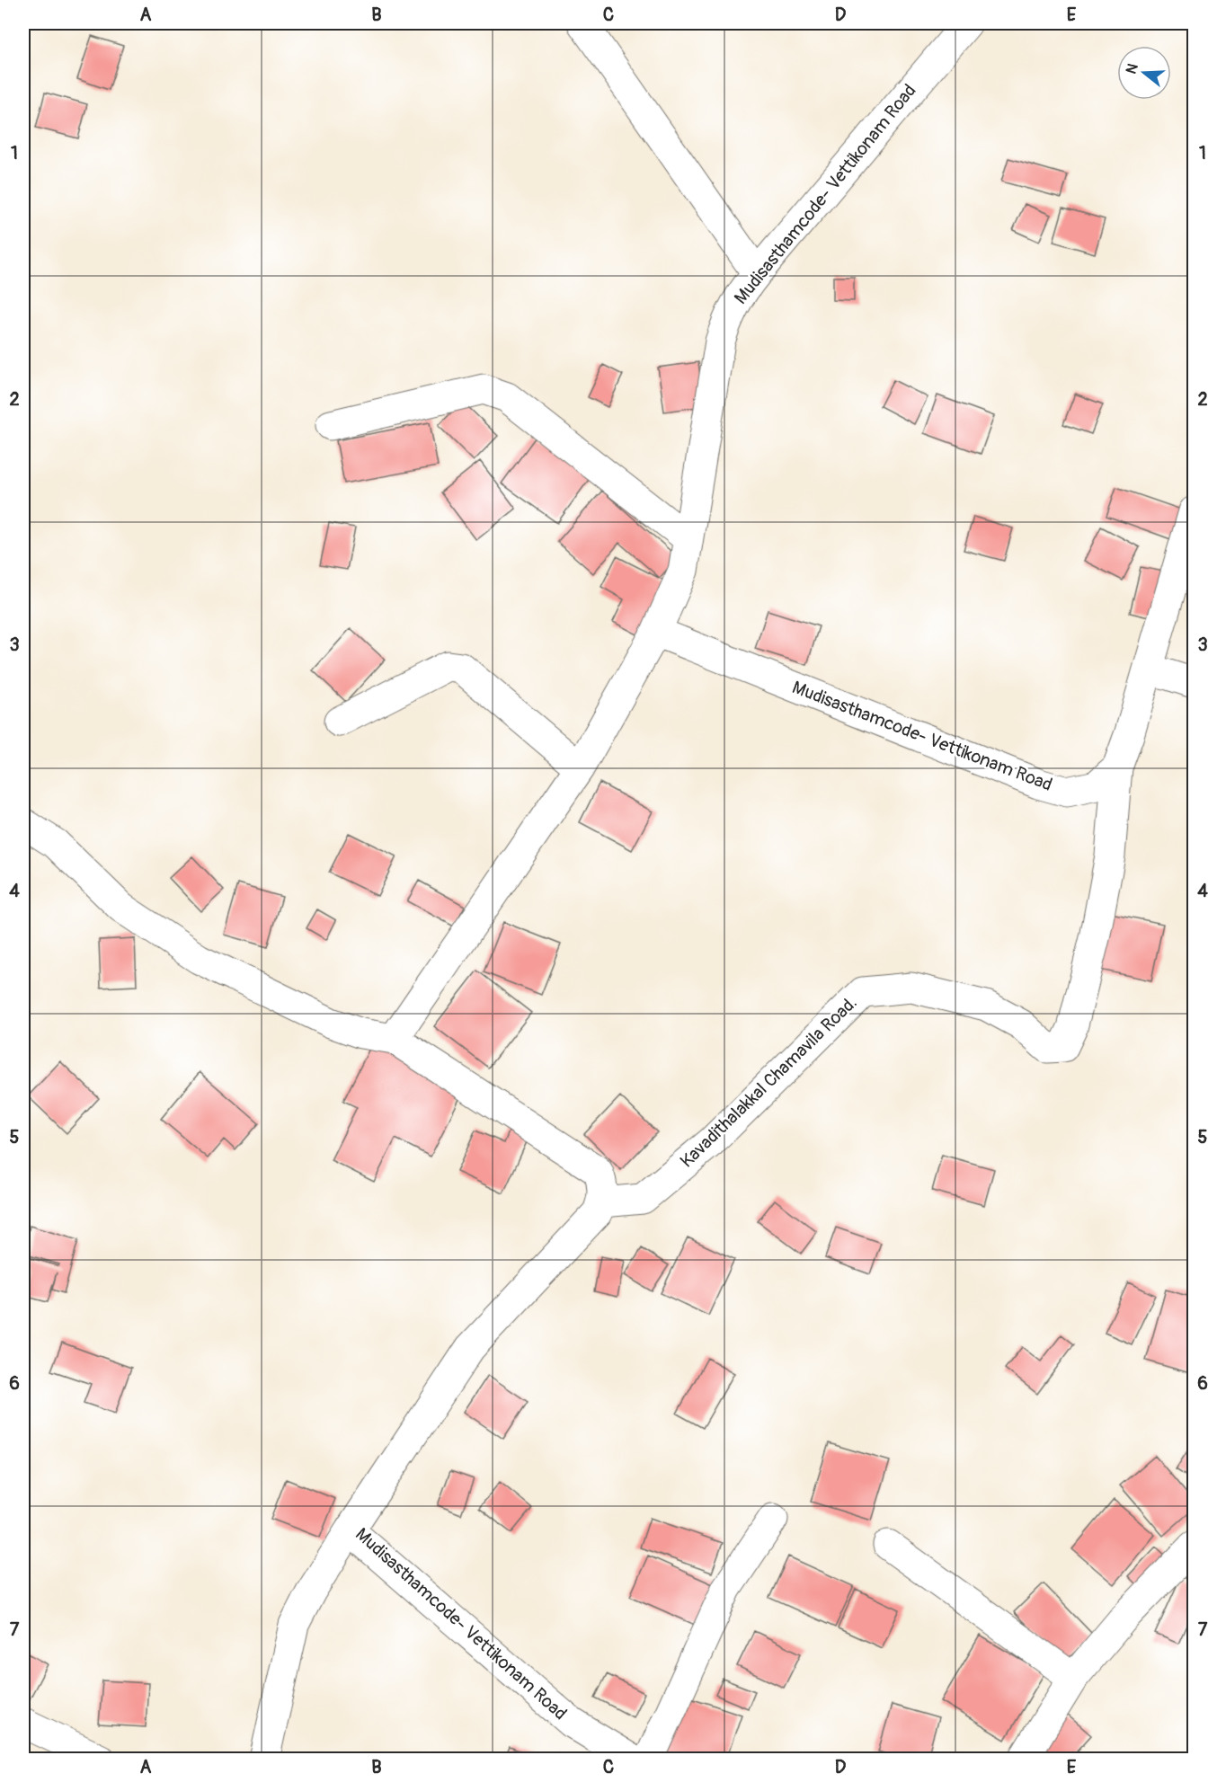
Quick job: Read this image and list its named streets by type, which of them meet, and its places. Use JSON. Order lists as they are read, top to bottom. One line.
{"streets":{"street":["Mudisasthamcode- Vettikonam Road","Kavadithalakkal Chamavila Road."]},"crossings":[["Mudisasthamcode- Vettikonam Road","Kavadithalakkal Chamavila Road."]],"north":"left","grid":{"columns":["A","B","C","D","E"],"rows":["1","2","3","4","5","6","7"]}}
